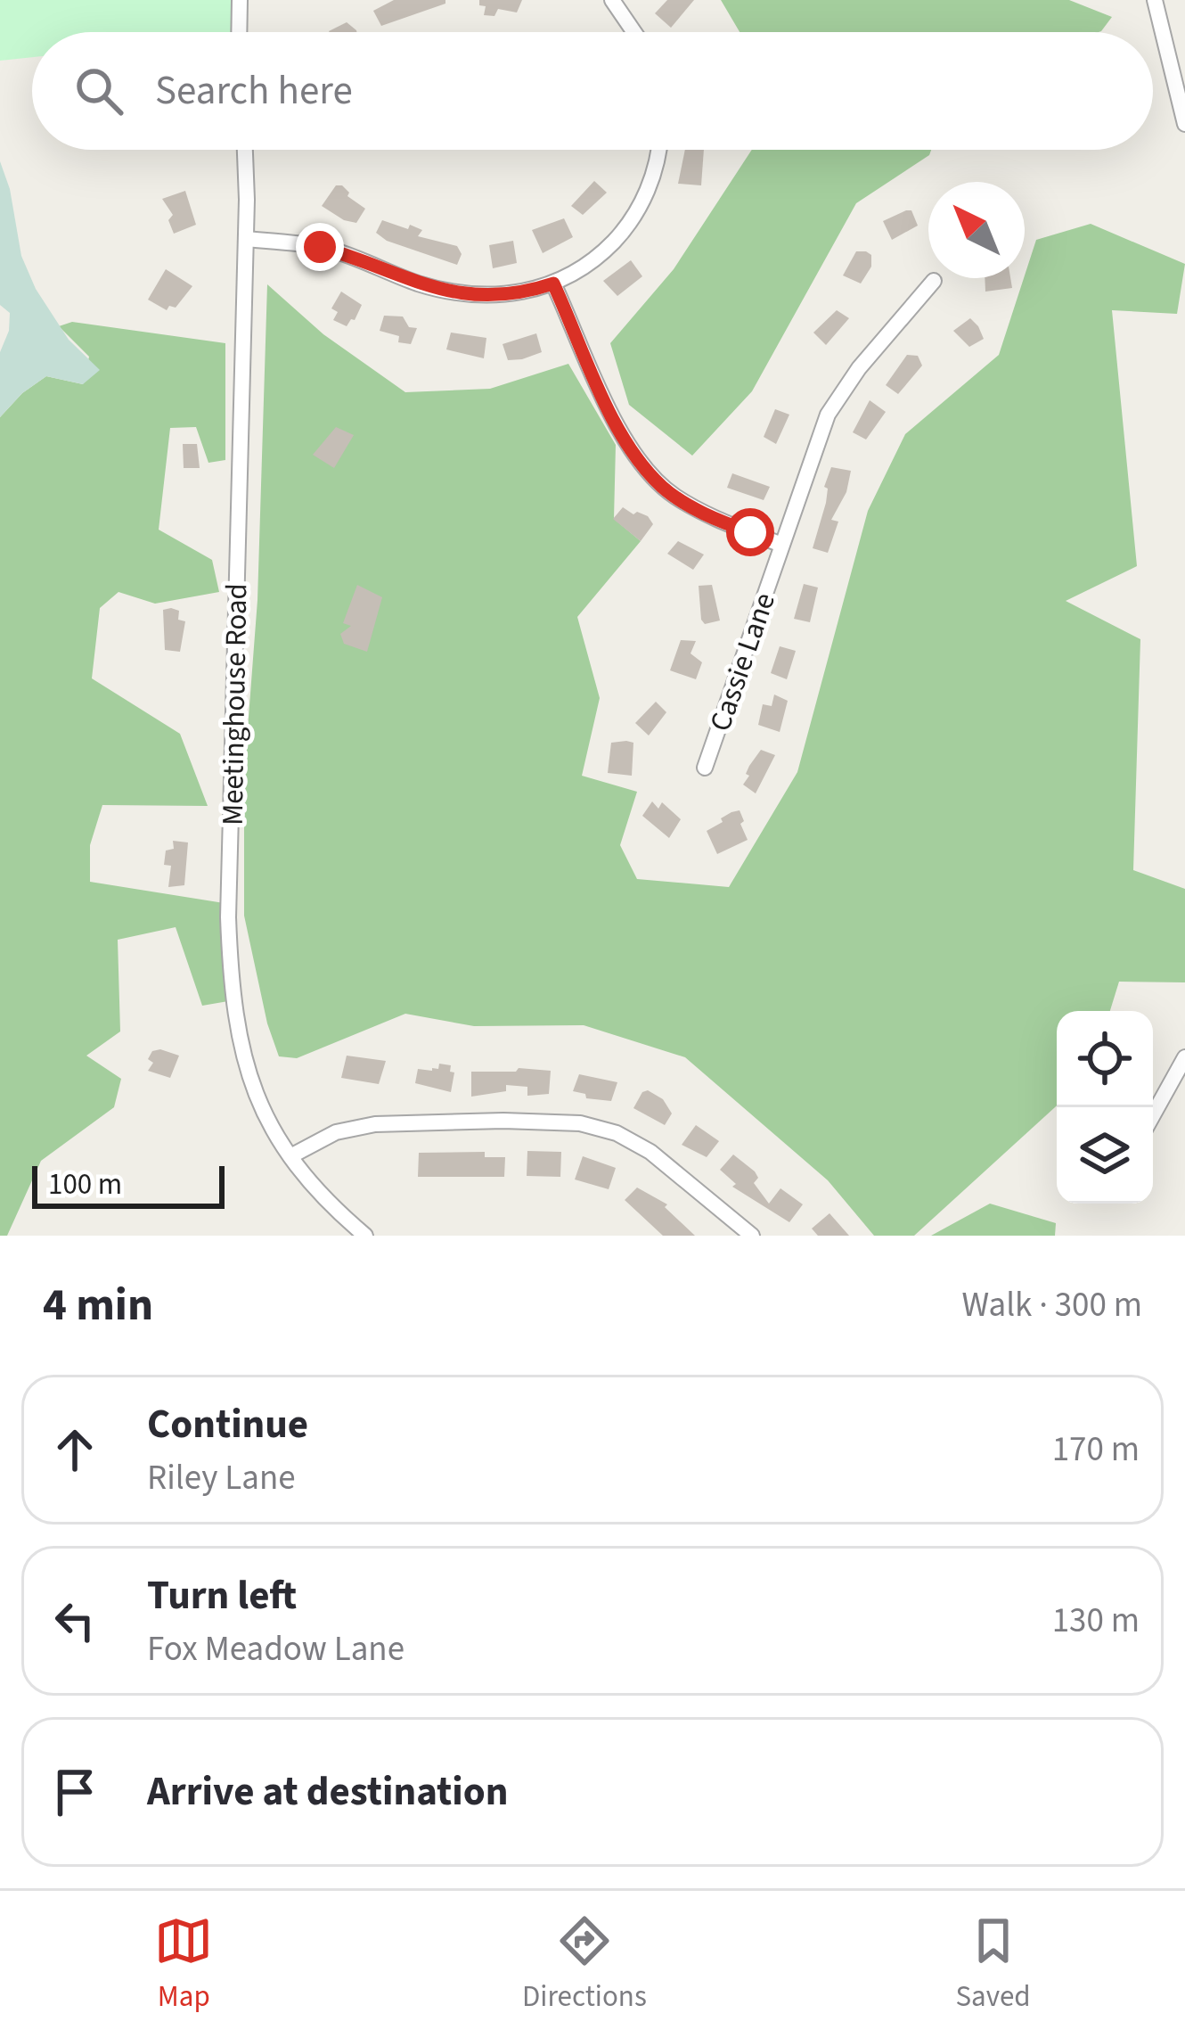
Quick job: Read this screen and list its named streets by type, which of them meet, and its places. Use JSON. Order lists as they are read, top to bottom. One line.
{"streets":{"street":["Cassie Lane","Meetinghouse Road"]},"scale_bar":"100 m","north":"top left","page":{"search":"Search here","scale":"100 m","heading":["4 min","Walk · 300 m"],"list":[["Continue","Riley Lane","170 m"],["Turn left","Fox Meadow Lane","130 m"],"Arrive at destination"],"nav":["Map","Directions","Saved"]}}
